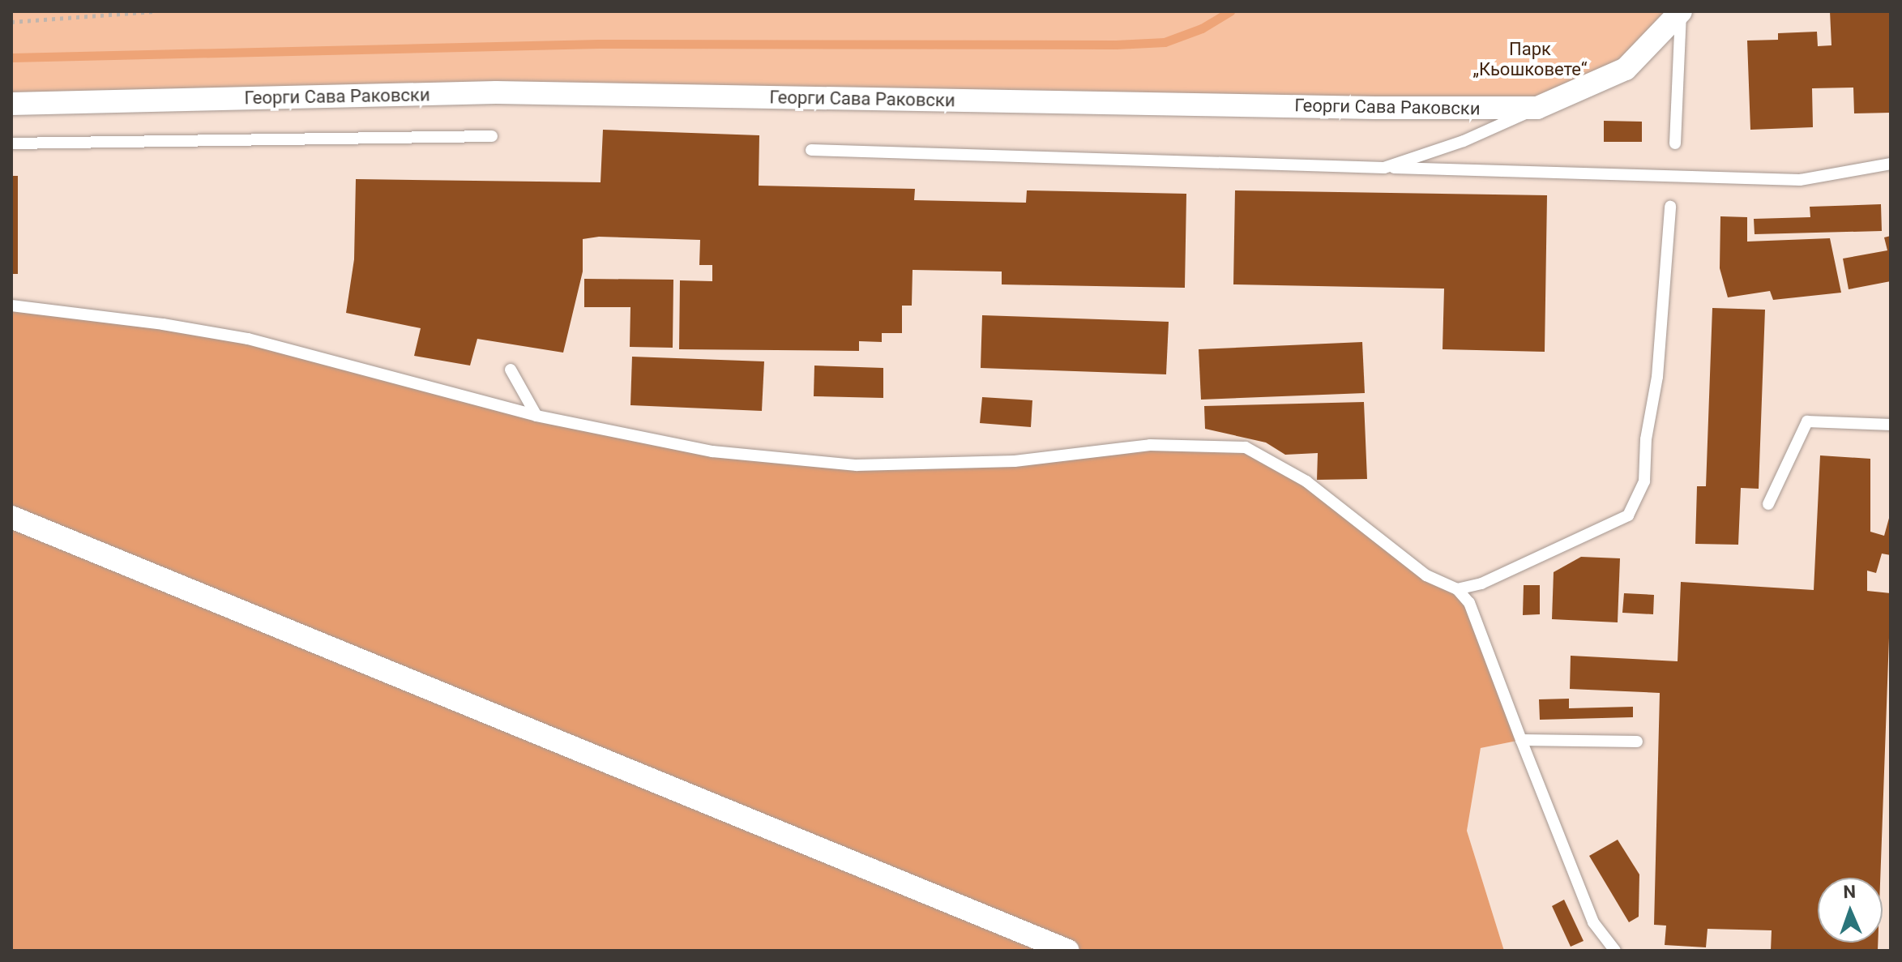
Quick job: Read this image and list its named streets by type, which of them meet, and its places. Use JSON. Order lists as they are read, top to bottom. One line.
{"streets":{"street":["Георги Сава Раковски"]},"parks":["Парк „Кьошковете“"],"north":"top"}
